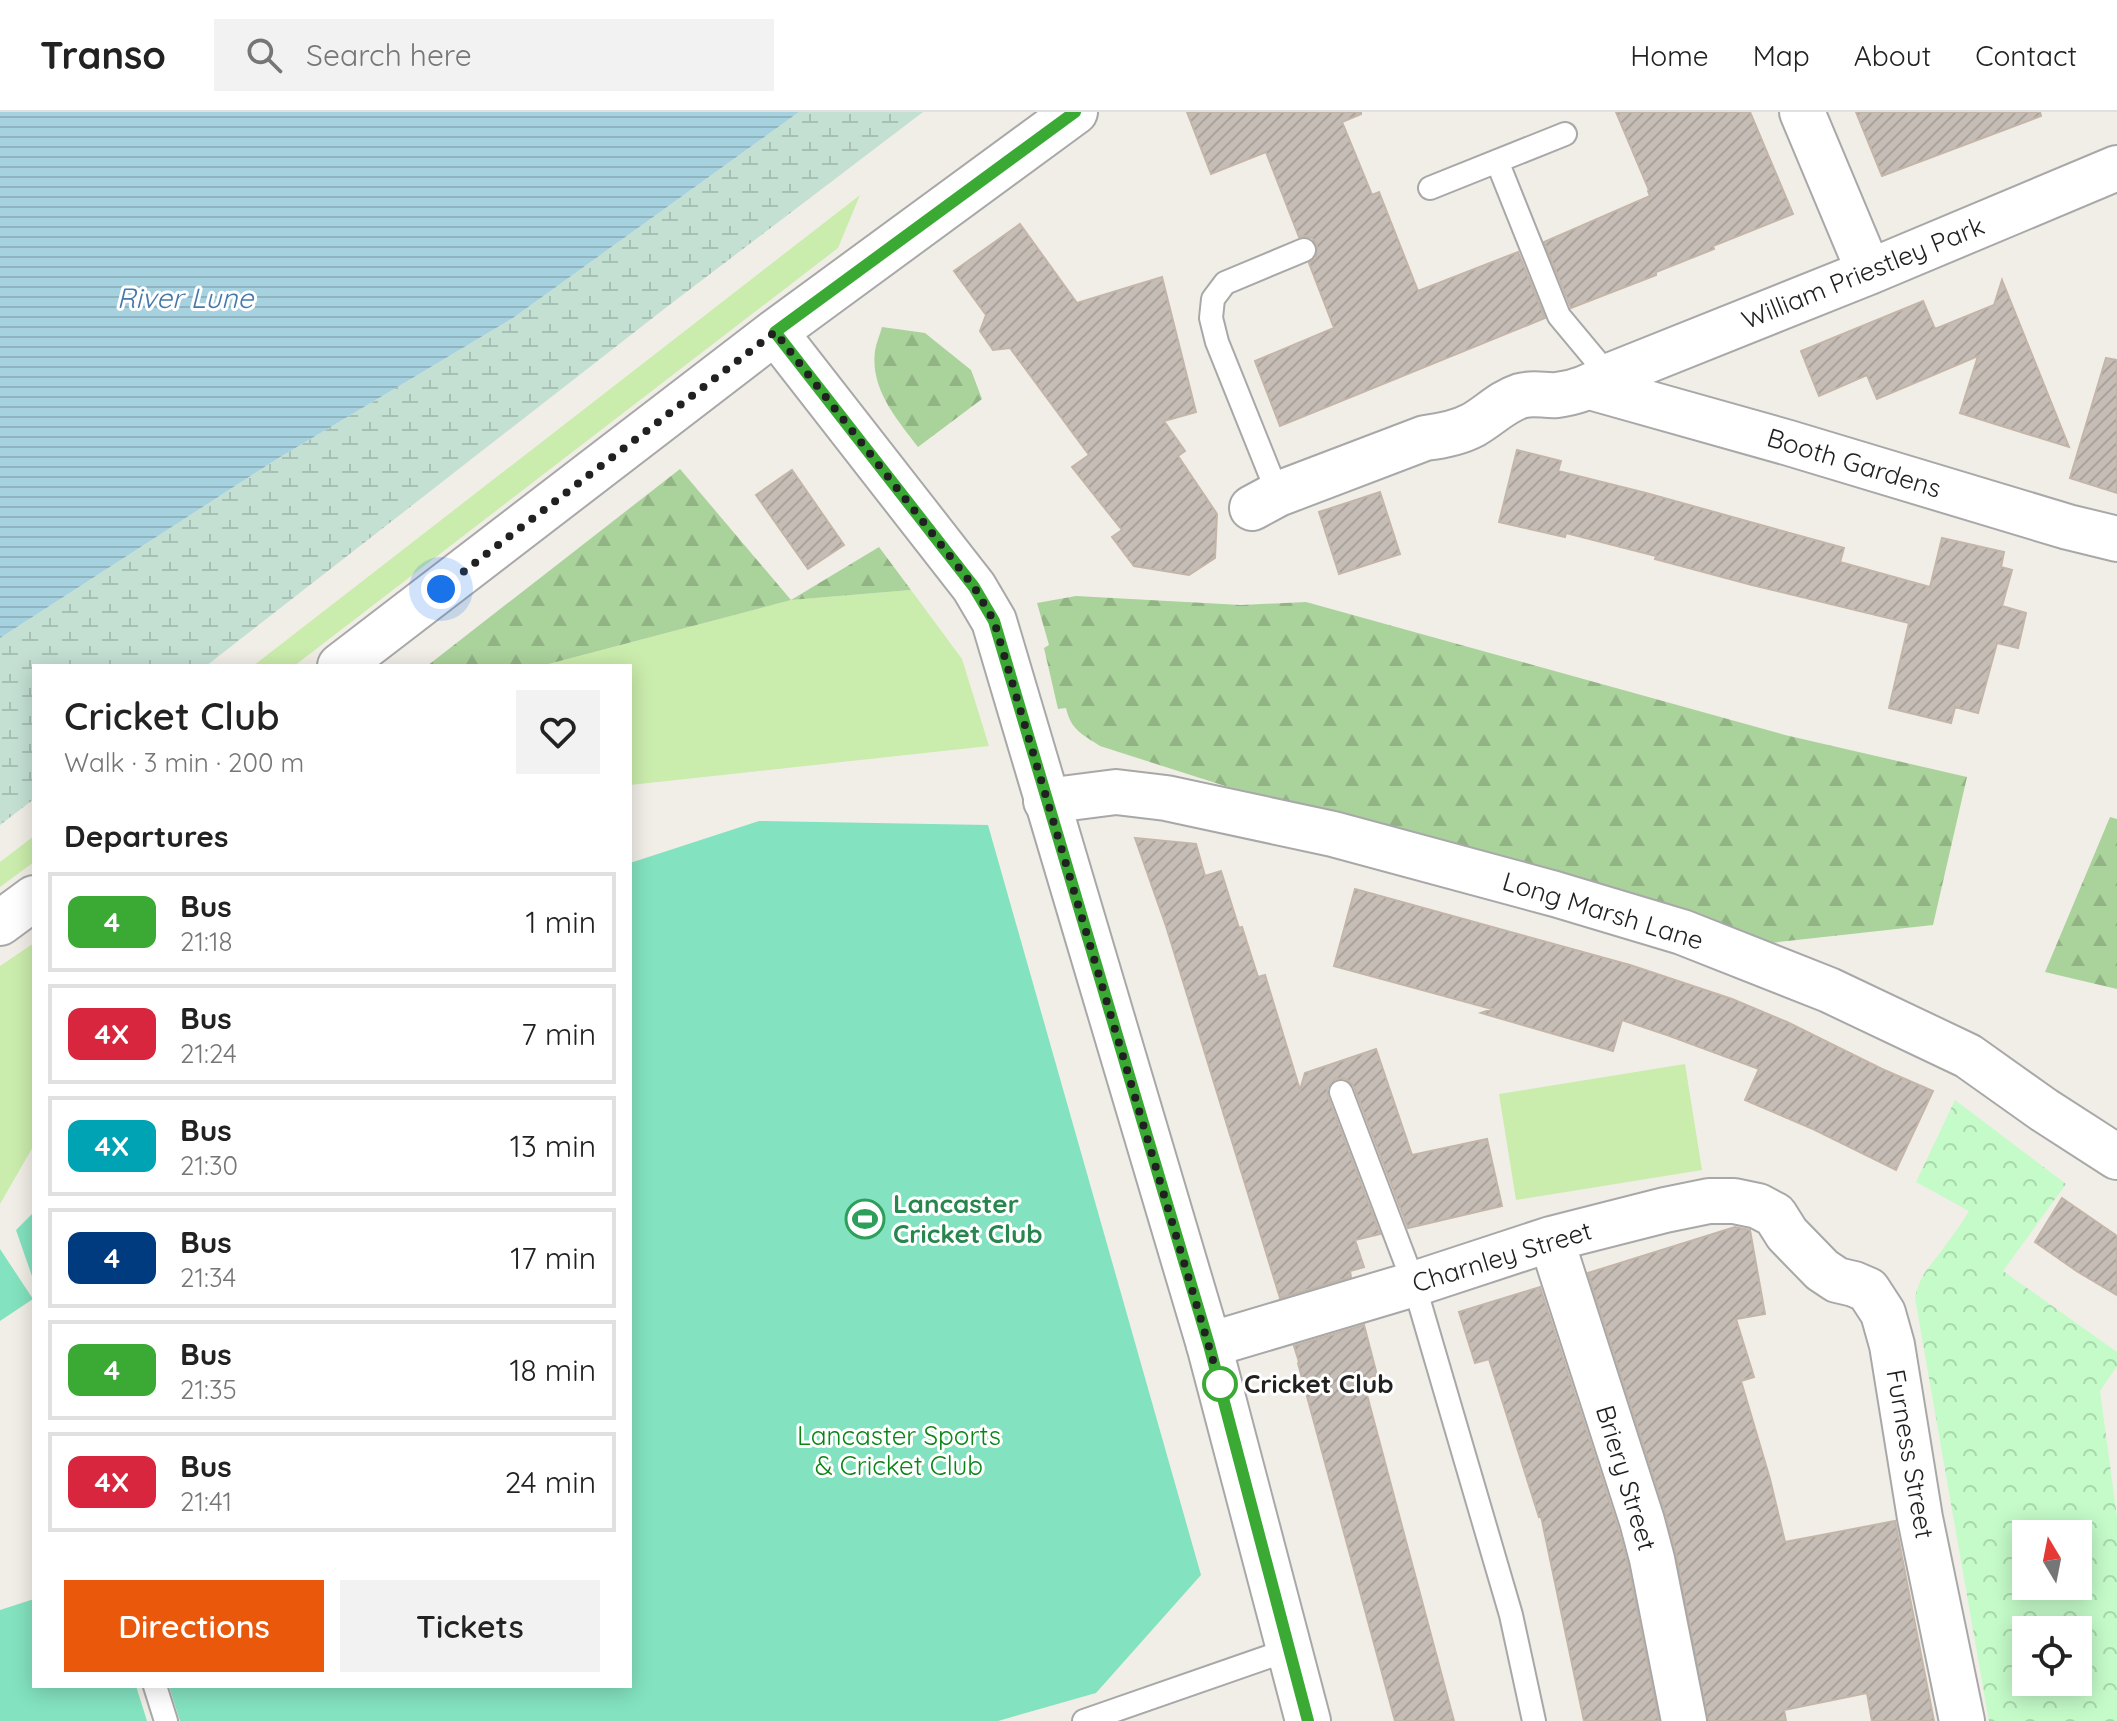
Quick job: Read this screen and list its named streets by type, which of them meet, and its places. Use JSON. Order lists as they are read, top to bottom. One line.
{"streets":{"street":["William Priestley Park","Booth Gardens","Long Marsh Lane","Charnley Street","Furness Street","Briery Street"]},"crossings":[["William Priestley Park","Booth Gardens"],["Charnley Street","Furness Street"],["Charnley Street","Briery Street"]],"water":["River Lune"],"parks":["Lancaster Sports & Cricket Club"],"places":{"sports":["Lancaster Cricket Club"],"other":["Cricket Club"]},"lines":["bus line 4"],"north":"top","page":{"header":"Transo","search":"Search here","nav":["Home","Map","About","Contact"],"heading":[["Cricket Club","Walk · 3 min · 200 m"],"Departures"],"list":[{"mark":"4","name":"Bus","note":"21:18","value":"1 min"},{"mark":"4X","name":"Bus","note":"21:24","value":"7 min"},{"mark":"4X","name":"Bus","note":"21:30","value":"13 min"},{"mark":"4","name":"Bus","note":"21:34","value":"17 min"},{"mark":"4","name":"Bus","note":"21:35","value":"18 min"},{"mark":"4X","name":"Bus","note":"21:41","value":"24 min"}],"buttons":["Directions","Tickets"]}}
